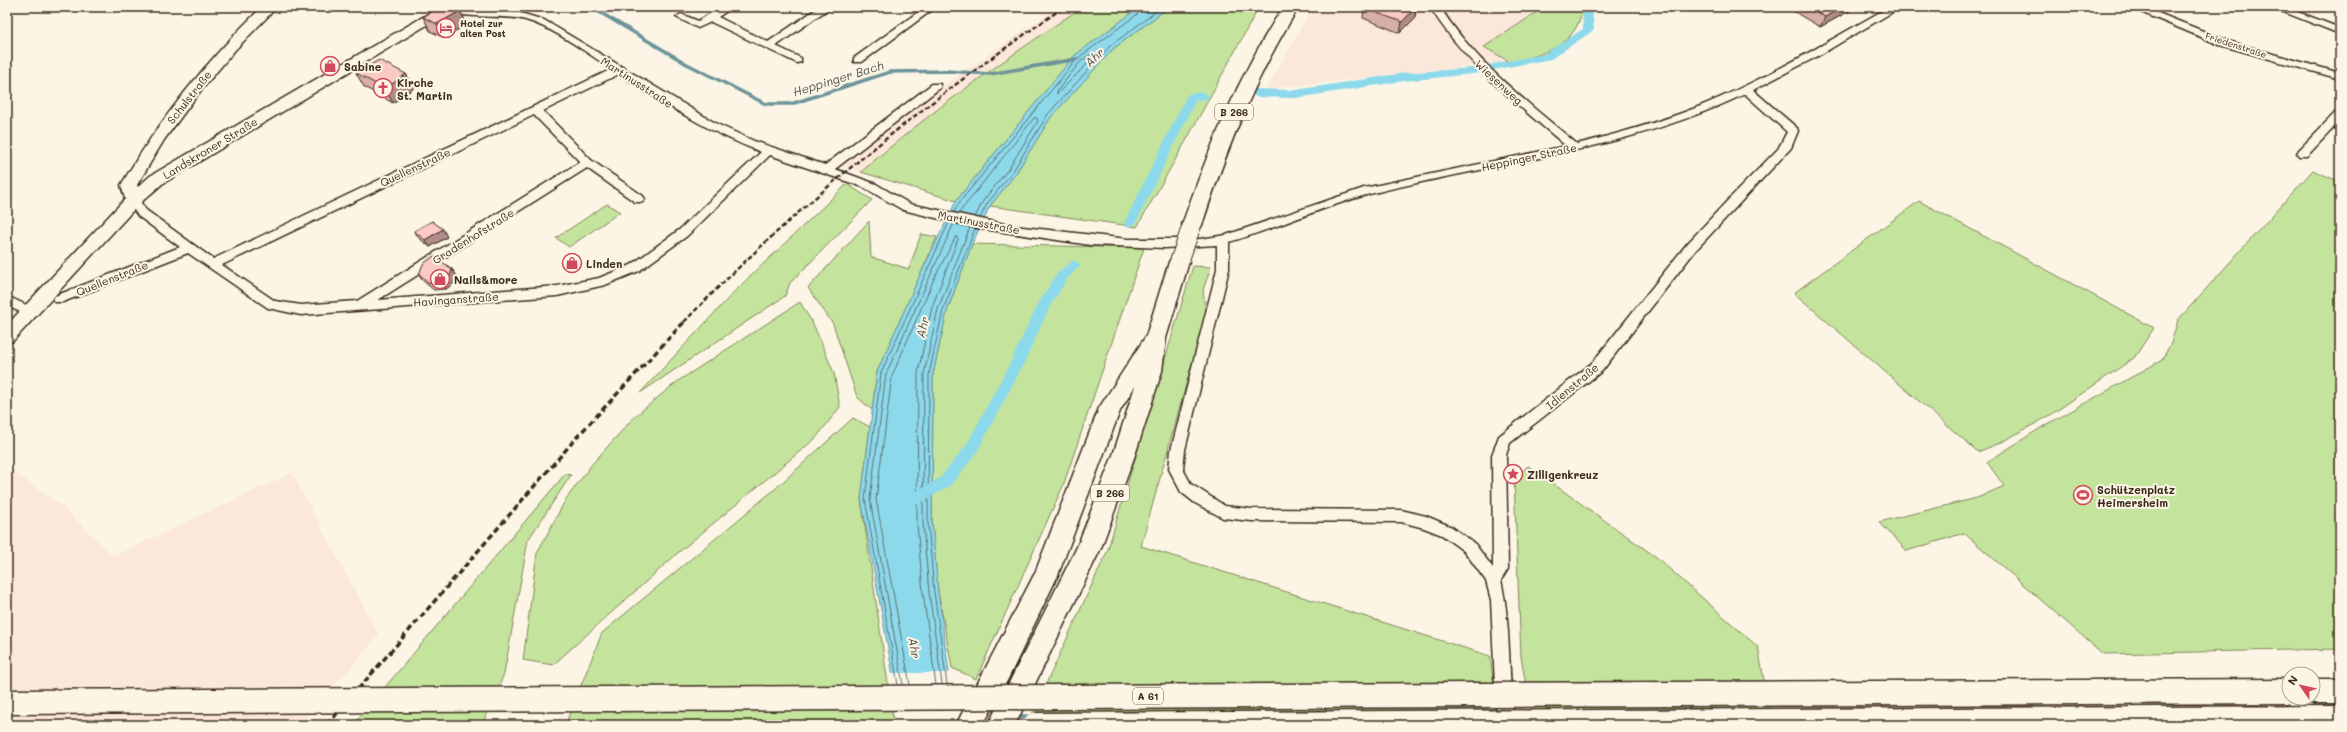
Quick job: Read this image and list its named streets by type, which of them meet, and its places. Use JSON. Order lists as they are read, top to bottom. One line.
{"streets":{"highway":["B 266","A 61"],"main road":["Schulstraße","Landskroner Straße"],"street":["Friedenstraße","Martinusstraße","Wiesenweg","Heppinger Straße","Quellenstraße","Gradenhofstraße","Havinganstraße","Idienstraße"]},"crossings":[["Martinusstraße","Landskroner Straße"],["Martinusstraße","Heppinger Straße"],["Martinusstraße","Quellenstraße"],["Martinusstraße","Havinganstraße"],["Wiesenweg","Heppinger Straße"],["Schulstraße","Landskroner Straße"],["Schulstraße","Havinganstraße"],["Landskroner Straße","Havinganstraße"],["Heppinger Straße","Idienstraße"],["Quellenstraße","Havinganstraße"],["Gradenhofstraße","Havinganstraße"]],"water":["Ahr","Heppinger Bach"],"places":{"hotel":["Hotel zur alten Post"],"shop":["Sabine","Linden","Nails&more"],"church":["Kirche St. Martin"],"place":["Zilligenkreuz"],"sports":["Schützenplatz Heimersheim"]},"north":"top left"}
